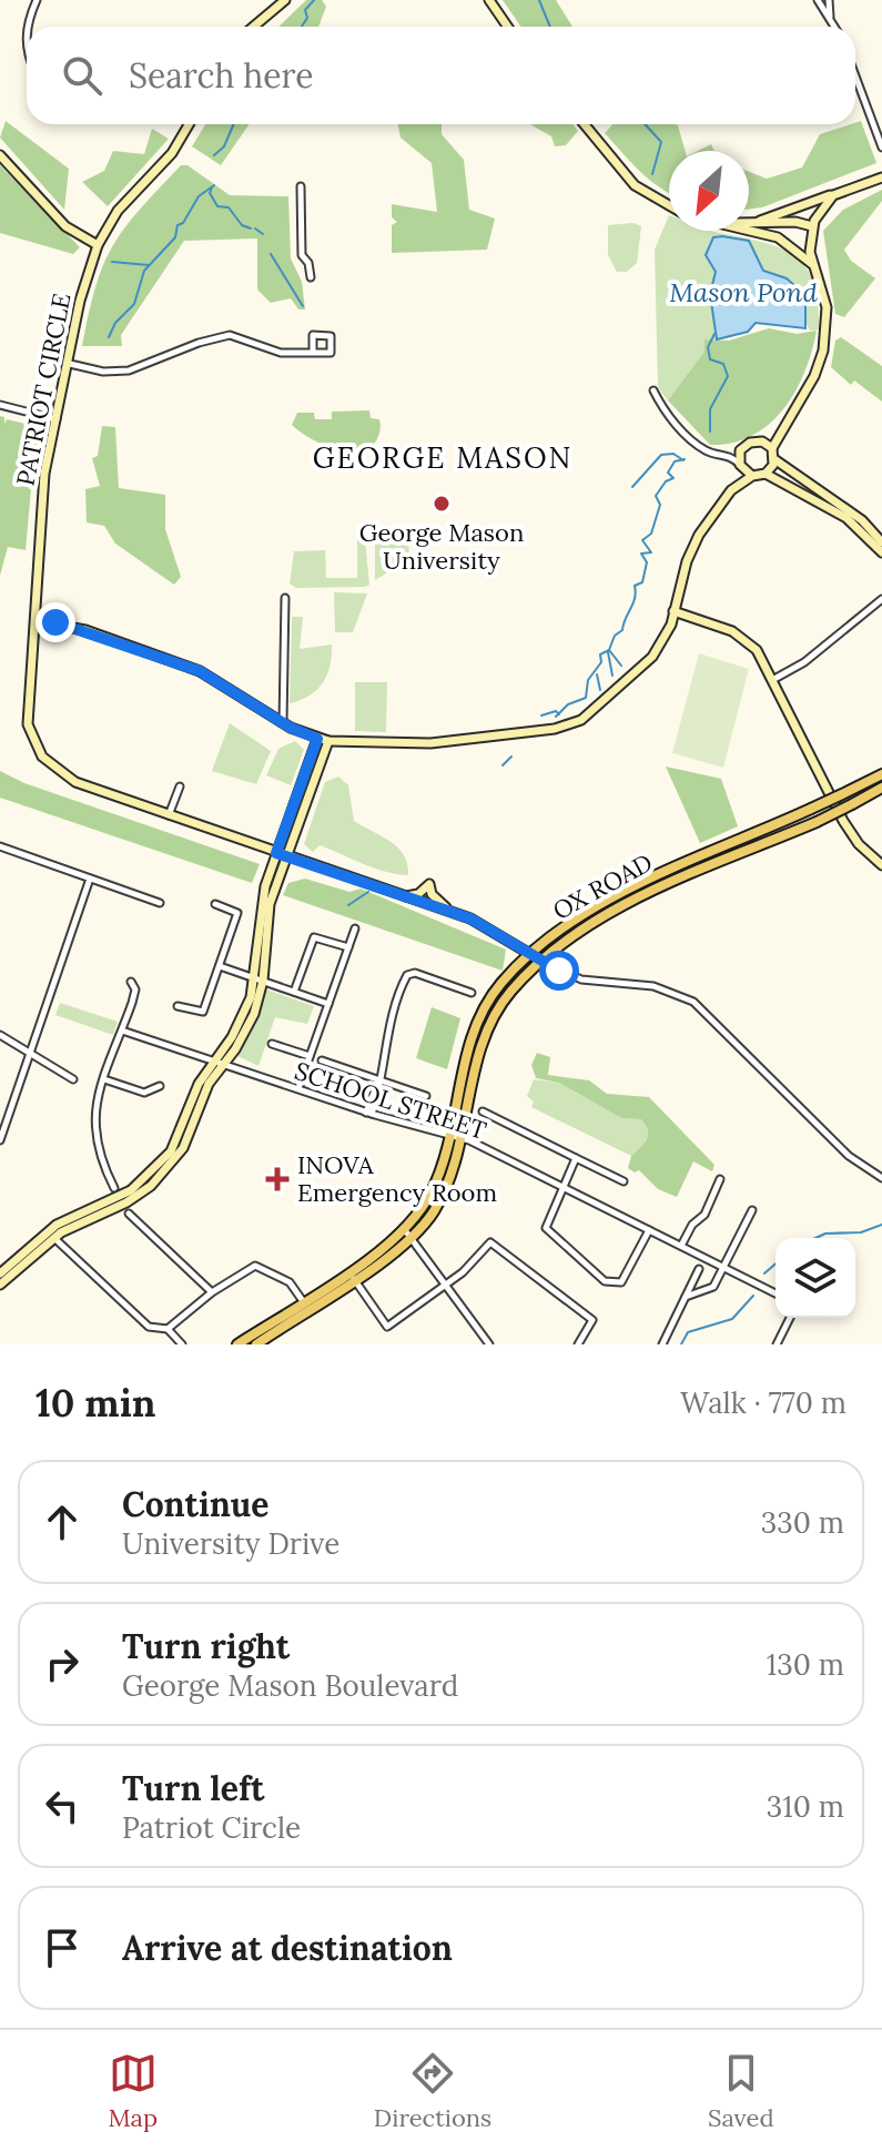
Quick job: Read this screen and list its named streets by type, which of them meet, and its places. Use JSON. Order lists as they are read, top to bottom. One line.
{"streets":{"main road":["OX ROAD"],"street":["PATRIOT CIRCLE","SCHOOL STREET"]},"crossings":[["OX ROAD","SCHOOL STREET"]],"districts":["GEORGE MASON"],"water":["Mason Pond"],"places":{"other":["George Mason University"],"health":["INOVA Emergency Room"]},"north":"bottom left","page":{"search":"Search here","heading":["10 min","Walk · 770 m"],"list":[["Continue","University Drive","330 m"],["Turn right","George Mason Boulevard","130 m"],["Turn left","Patriot Circle","310 m"],"Arrive at destination"],"nav":["Map","Directions","Saved"]}}
